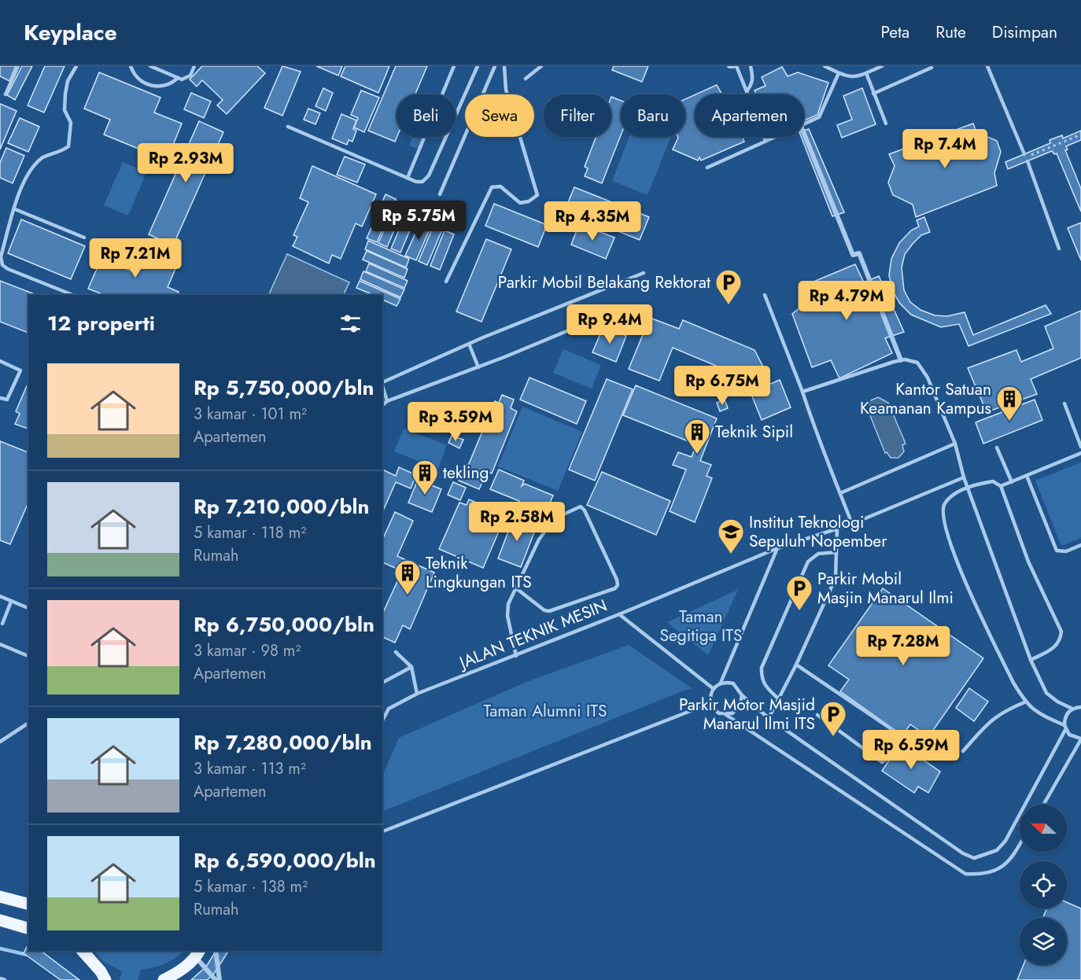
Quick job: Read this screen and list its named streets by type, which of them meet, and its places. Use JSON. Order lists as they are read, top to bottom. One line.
{"streets":{"lane":["JALAN TEKNIK MESIN"]},"parks":["Taman Segitiga ITS","Taman Alumni ITS"],"places":{"parking":["Parkir Mobil Belakang Rektorat","Parkir Mobil Masjin Manarul Ilmi","Parkir Motor Masjid Manarul Ilmi ITS"],"building":["Kantor Satuan Keamanan Kampus","Teknik Sipil","tekling","Teknik Lingkungan ITS"],"school or university":["Institut Teknologi Sepuluh Nopember"]},"north":"left","page":{"header":"Keyplace","nav":["Peta","Rute","Disimpan"],"chip":["Beli","Sewa","Filter","Baru","Apartemen"],"price":["Rp 7.4M","Rp 2.93M","Rp 5.75M","Rp 4.35M","Rp 7.21M","Rp 4.79M","Rp 9.4M","Rp 6.75M","Rp 3.59M","Rp 2.58M","Rp 7.28M","Rp 6.59M"],"heading":"12 properti","list":[{"name":"Rp 5,750,000/bln","note":"3 kamar · 101 m² · Apartemen"},{"name":"Rp 7,210,000/bln","note":"5 kamar · 118 m² · Rumah"},{"name":"Rp 6,750,000/bln","note":"3 kamar · 98 m² · Apartemen"},{"name":"Rp 7,280,000/bln","note":"3 kamar · 113 m² · Apartemen"},{"name":"Rp 6,590,000/bln","note":"5 kamar · 138 m² · Rumah"}]}}
